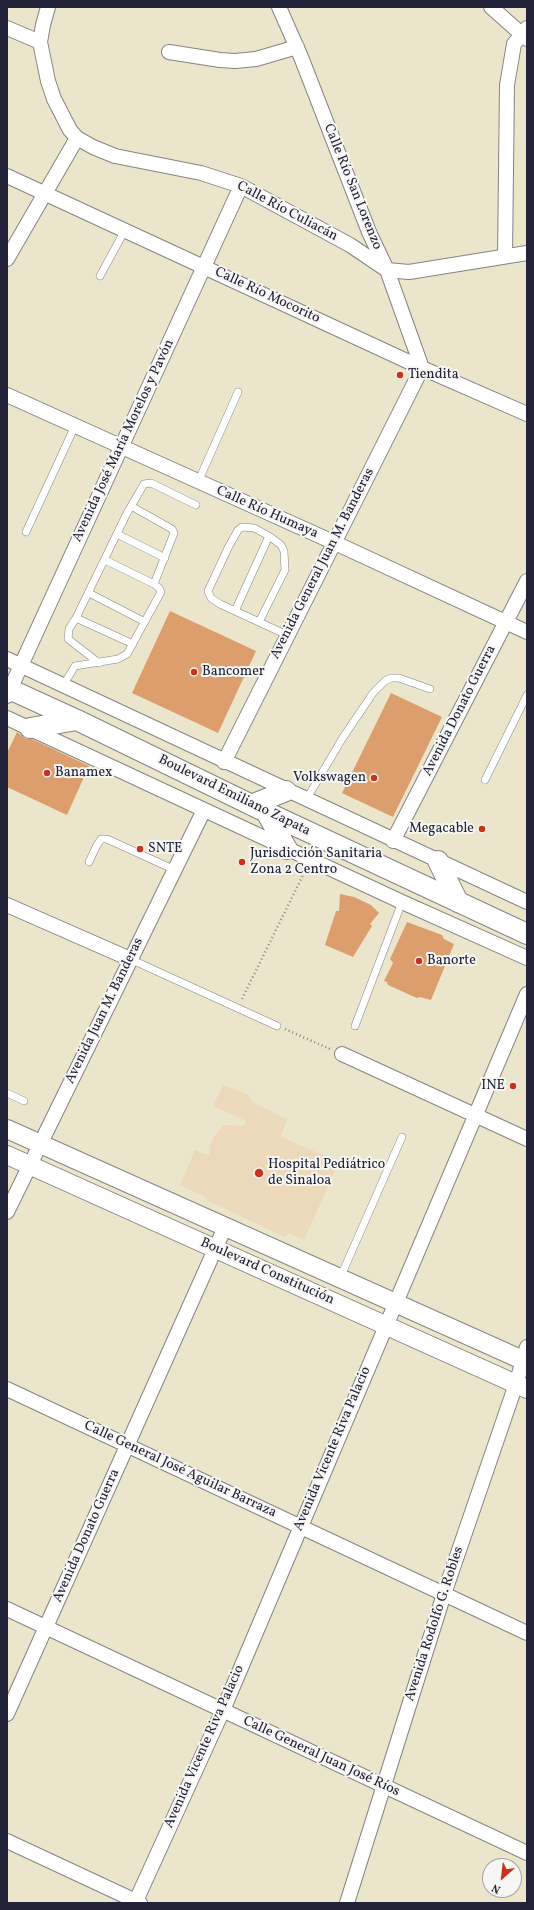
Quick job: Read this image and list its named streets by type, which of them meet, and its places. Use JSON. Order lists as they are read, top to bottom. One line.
{"streets":{"main road":["Boulevard Emiliano Zapata"],"street":["Calle Río San Lorenzo","Calle Río Culiacán","Calle Río Mocorito","Avenida José María Morelos y Pavón","Calle Río Humaya","Avenida General Juan M. Banderas","Avenida Donato Guerra","Avenida Juan M. Banderas","Boulevard Constitución","Avenida Vicente Riva Palacio","Calle General José Aguilar Barraza","Avenida Rodolfo G. Robles","Calle General Juan José Ríos"]},"crossings":[["Calle Río San Lorenzo","Calle Río Culiacán"],["Calle Río San Lorenzo","Calle Río Mocorito"],["Calle Río San Lorenzo","Avenida General Juan M. Banderas"],["Calle Río Culiacán","Avenida José María Morelos y Pavón"],["Calle Río Mocorito","Avenida José María Morelos y Pavón"],["Calle Río Mocorito","Avenida General Juan M. Banderas"],["Avenida José María Morelos y Pavón","Calle Río Humaya"],["Avenida José María Morelos y Pavón","Boulevard Emiliano Zapata"],["Calle Río Humaya","Avenida General Juan M. Banderas"],["Calle Río Humaya","Avenida Donato Guerra"],["Avenida General Juan M. Banderas","Boulevard Emiliano Zapata"],["Avenida Donato Guerra","Boulevard Emiliano Zapata"],["Avenida Donato Guerra","Boulevard Constitución"],["Avenida Donato Guerra","Calle General José Aguilar Barraza"],["Avenida Donato Guerra","Calle General Juan José Ríos"],["Boulevard Emiliano Zapata","Avenida Juan M. Banderas"],["Avenida Juan M. Banderas","Boulevard Constitución"],["Boulevard Constitución","Avenida Vicente Riva Palacio"],["Boulevard Constitución","Avenida Rodolfo G. Robles"],["Avenida Vicente Riva Palacio","Calle General José Aguilar Barraza"],["Avenida Vicente Riva Palacio","Calle General Juan José Ríos"],["Calle General José Aguilar Barraza","Avenida Rodolfo G. Robles"],["Avenida Rodolfo G. Robles","Calle General Juan José Ríos"]],"places":["Tiendita","Bancomer","Banamex","Volkswagen","Megacable","SNTE","Jurisdicción Sanitaria Zona 2 Centro","Banorte","INE","Hospital Pediátrico de Sinaloa"],"north":"bottom left"}
